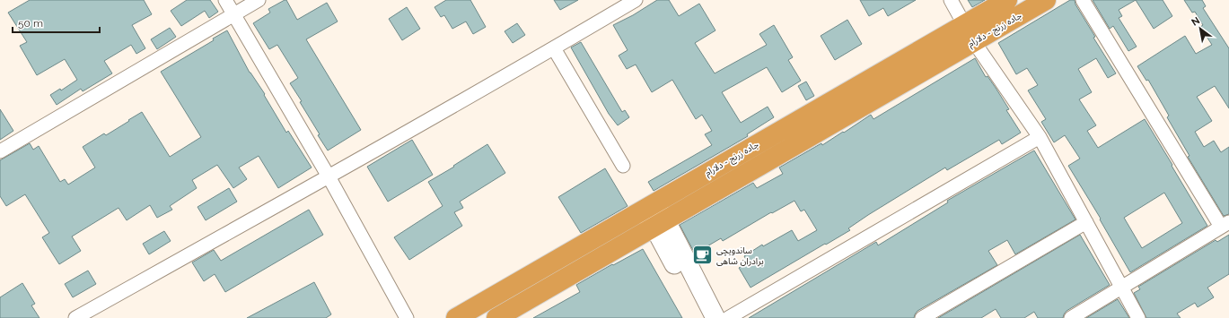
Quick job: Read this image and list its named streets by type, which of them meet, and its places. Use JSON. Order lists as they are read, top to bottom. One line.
{"streets":{"highway":["جاده زرنج - دلارام"]},"places":{"cafe":["ساندویچی برادران شاهی"]},"scale_bar":"50 m","north":"top left"}
